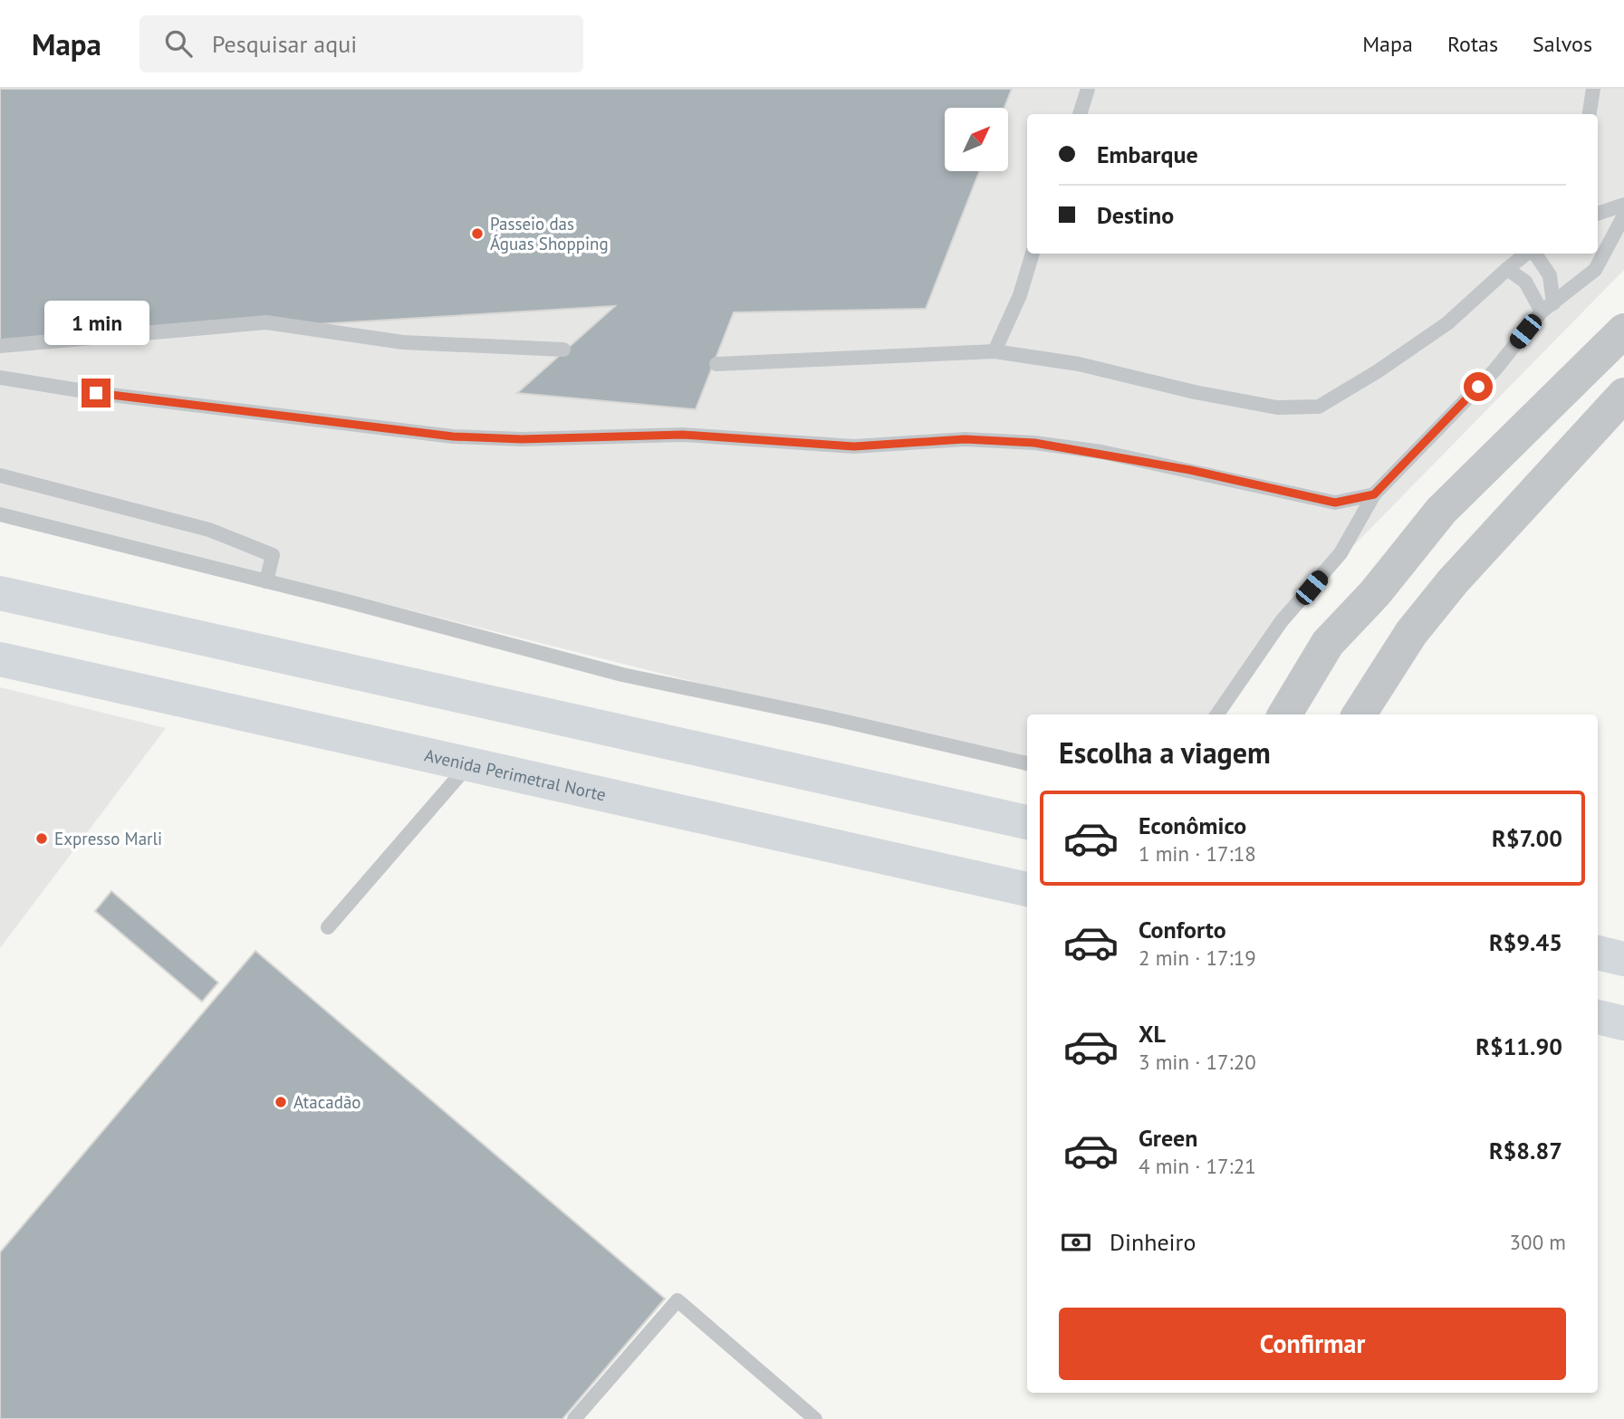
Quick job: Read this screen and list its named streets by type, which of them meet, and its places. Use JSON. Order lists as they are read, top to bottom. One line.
{"streets":{"highway":["Avenida Perimetral Norte"]},"places":["Passeio das Águas Shopping","Expresso Marli","Atacadão"],"north":"top right","page":{"header":"Mapa","search":"Pesquisar aqui","nav":["Mapa","Rotas","Salvos"],"banner":["Embarque","Destino"],"bubble":"1 min","heading":"Escolha a viagem","list":[{"name":"Econômico","note":"1 min · 17:18","value":"R$7.00"},{"name":"Conforto","note":"2 min · 17:19","value":"R$9.45"},{"name":"XL","note":"3 min · 17:20","value":"R$11.90"},{"name":"Green","note":"4 min · 17:21","value":"R$8.87"}],"pay":["Dinheiro","300 m"],"buttons":"Confirmar"}}
